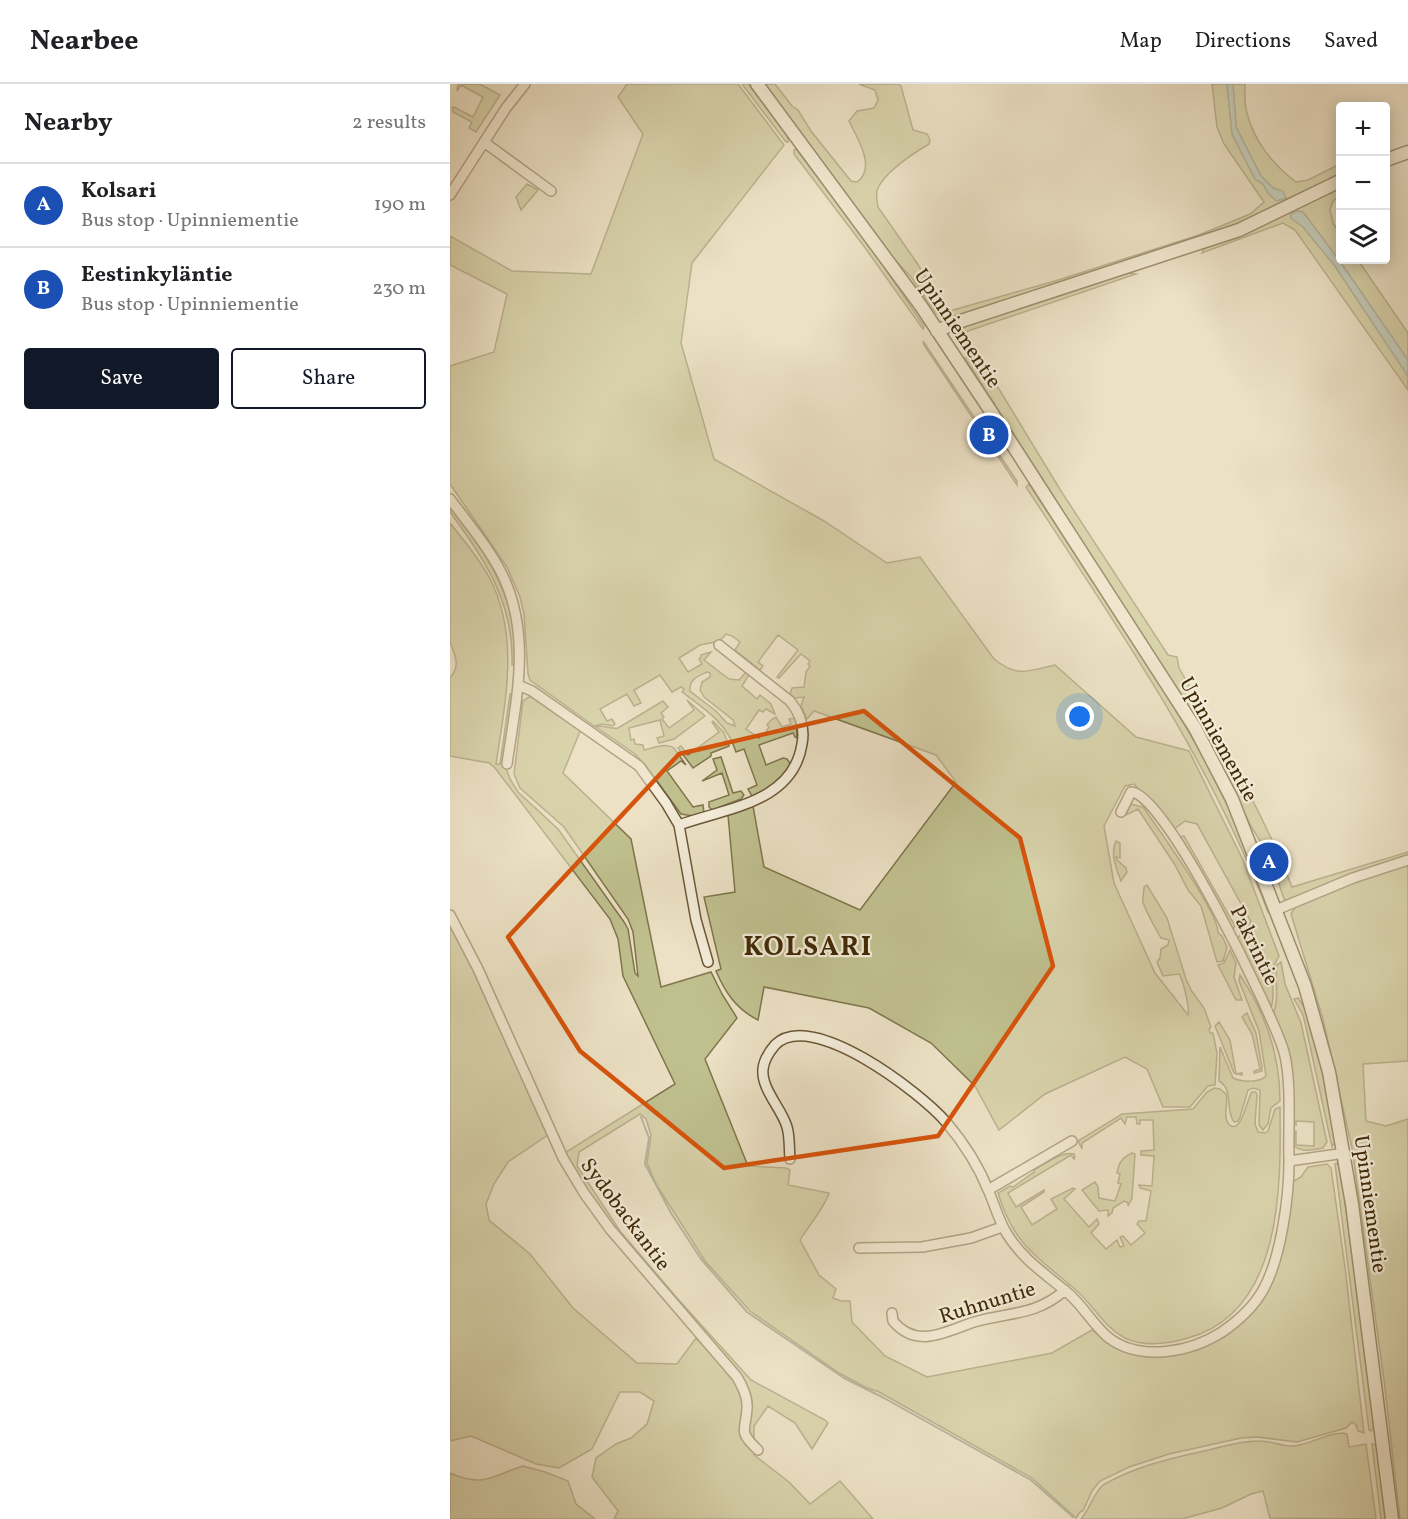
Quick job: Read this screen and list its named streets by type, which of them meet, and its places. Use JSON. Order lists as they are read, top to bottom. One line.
{"streets":{"main road":["Upinniementie"],"street":["Pakrintie","Sydobackantie","Ruhnuntie"]},"districts":["KOLSARI"],"page":{"header":"Nearbee","nav":["Map","Directions","Saved"],"heading":["Nearby","2 results"],"map_buttons":["+","−"],"list":[{"mark":"A","name":"Kolsari","note":"Bus stop · Upinniementie","value":"190 m"},{"mark":"B","name":"Eestinkyläntie","note":"Bus stop · Upinniementie","value":"230 m"}],"buttons":["Save","Share"],"pins":["B","A"]}}
